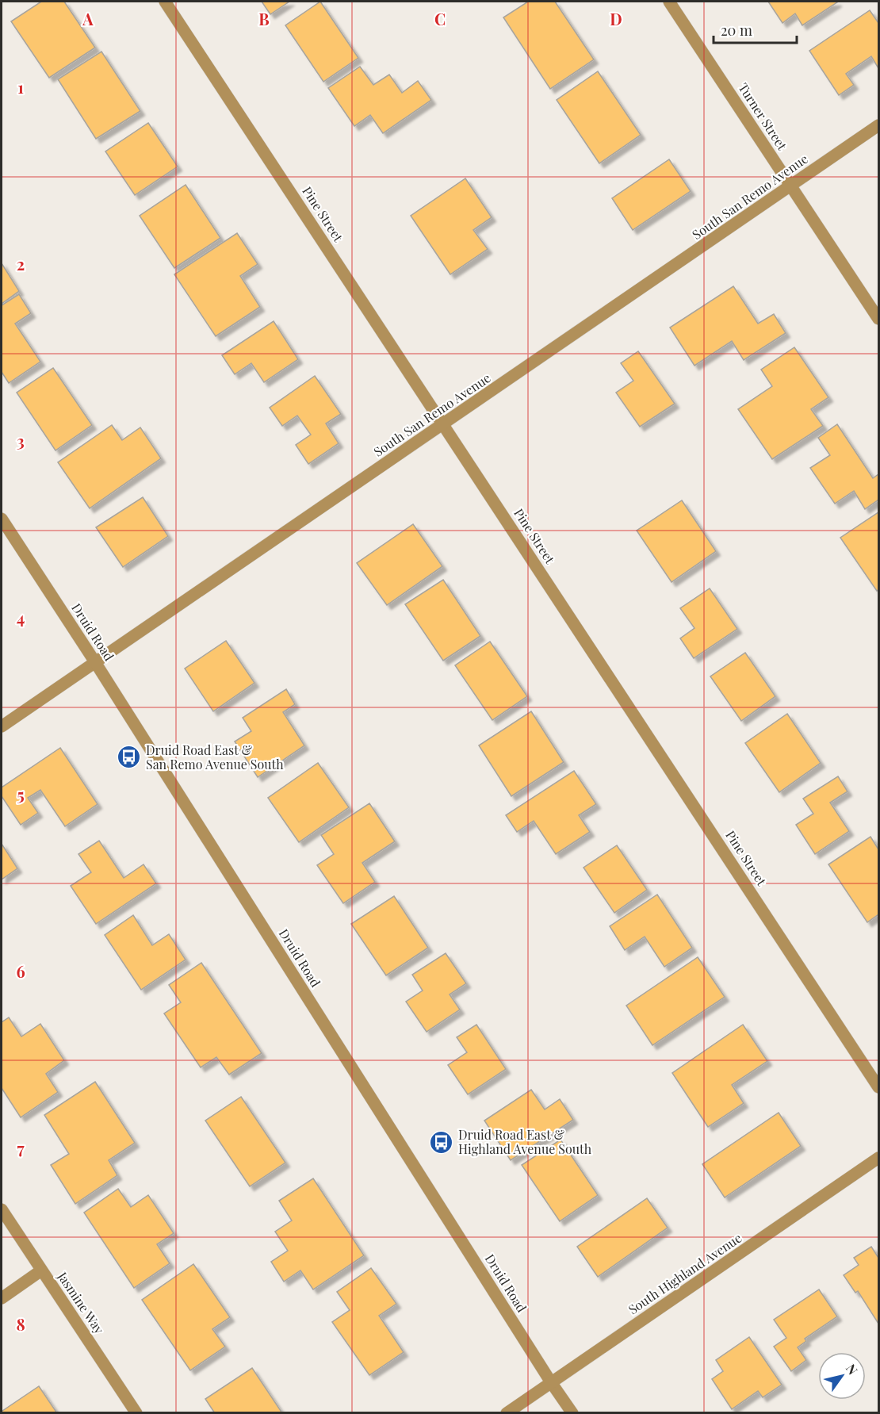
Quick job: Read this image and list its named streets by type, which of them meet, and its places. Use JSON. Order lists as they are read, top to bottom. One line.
{"streets":{"street":["Turner Street","South San Remo Avenue","Pine Street","Druid Road","South Highland Avenue","Jasmine Way"]},"crossings":[["Turner Street","South San Remo Avenue"],["South San Remo Avenue","Pine Street"],["South San Remo Avenue","Druid Road"],["Druid Road","South Highland Avenue"]],"places":{"bus stop":["Druid Road East & San Remo Avenue South","Druid Road East & Highland Avenue South"]},"scale_bar":"20 m","north":"top right","grid":{"columns":["A","B","C","D"],"rows":["1","2","3","4","5","6","7","8"]}}
